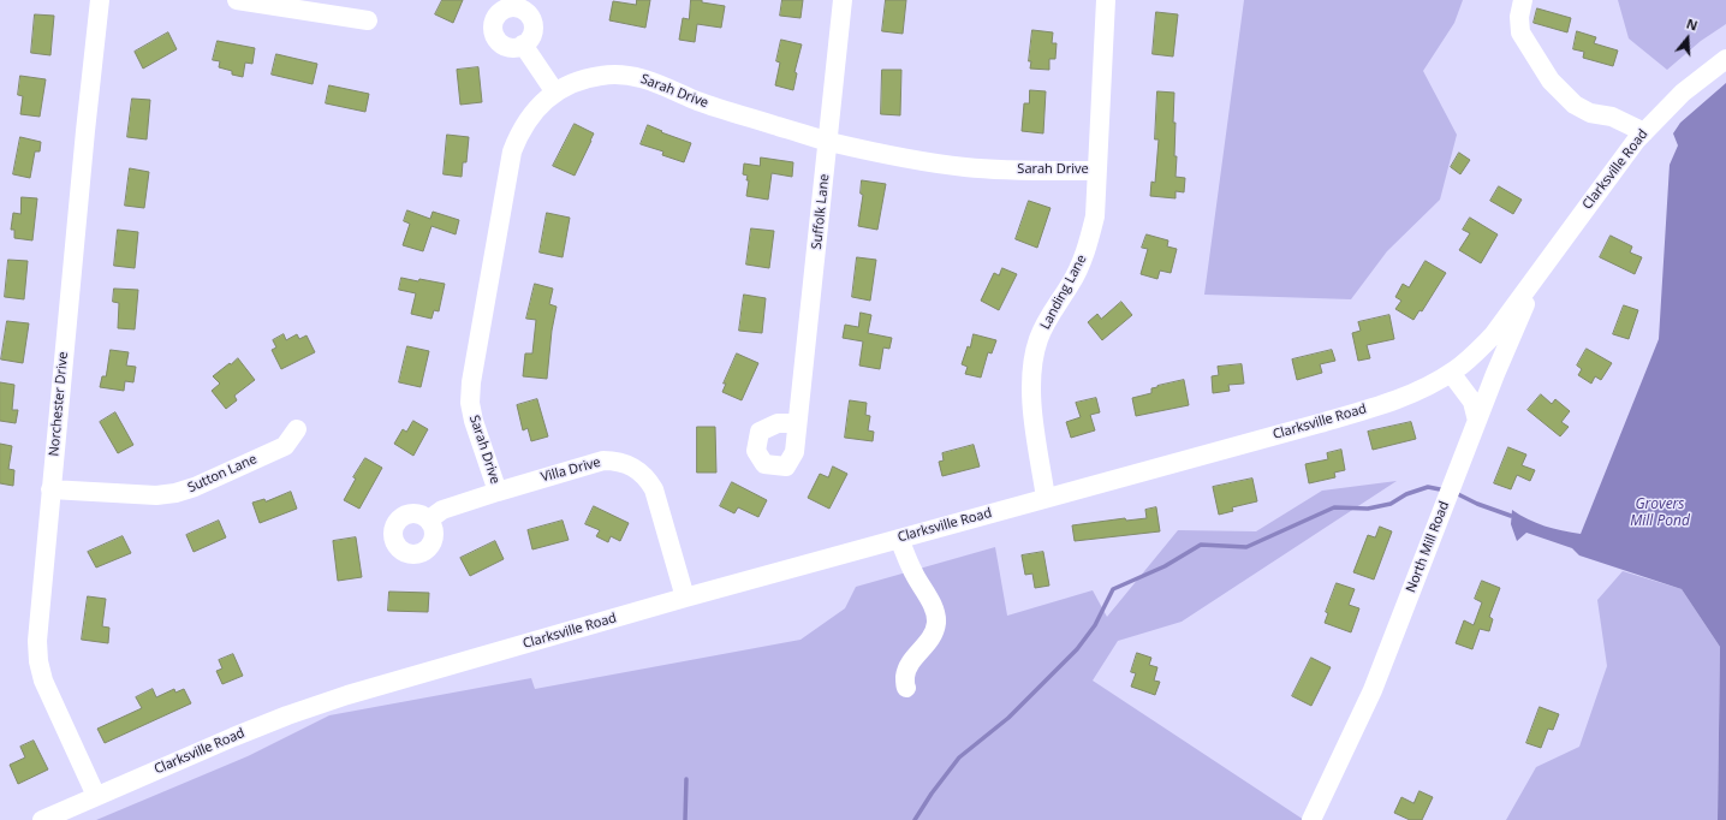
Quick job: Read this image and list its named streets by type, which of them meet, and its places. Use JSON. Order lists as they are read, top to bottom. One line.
{"streets":{"street":["Sarah Drive","Clarksville Road","Suffolk Lane","Landing Lane","Norchester Drive","Villa Drive","Sutton Lane","North Mill Road"]},"crossings":[["Sarah Drive","Suffolk Lane"],["Sarah Drive","Landing Lane"],["Sarah Drive","Villa Drive"],["Clarksville Road","Landing Lane"],["Clarksville Road","Norchester Drive"],["Clarksville Road","Villa Drive"],["Clarksville Road","North Mill Road"],["Norchester Drive","Sutton Lane"]],"water":["Grovers Mill Pond"],"north":"top"}
